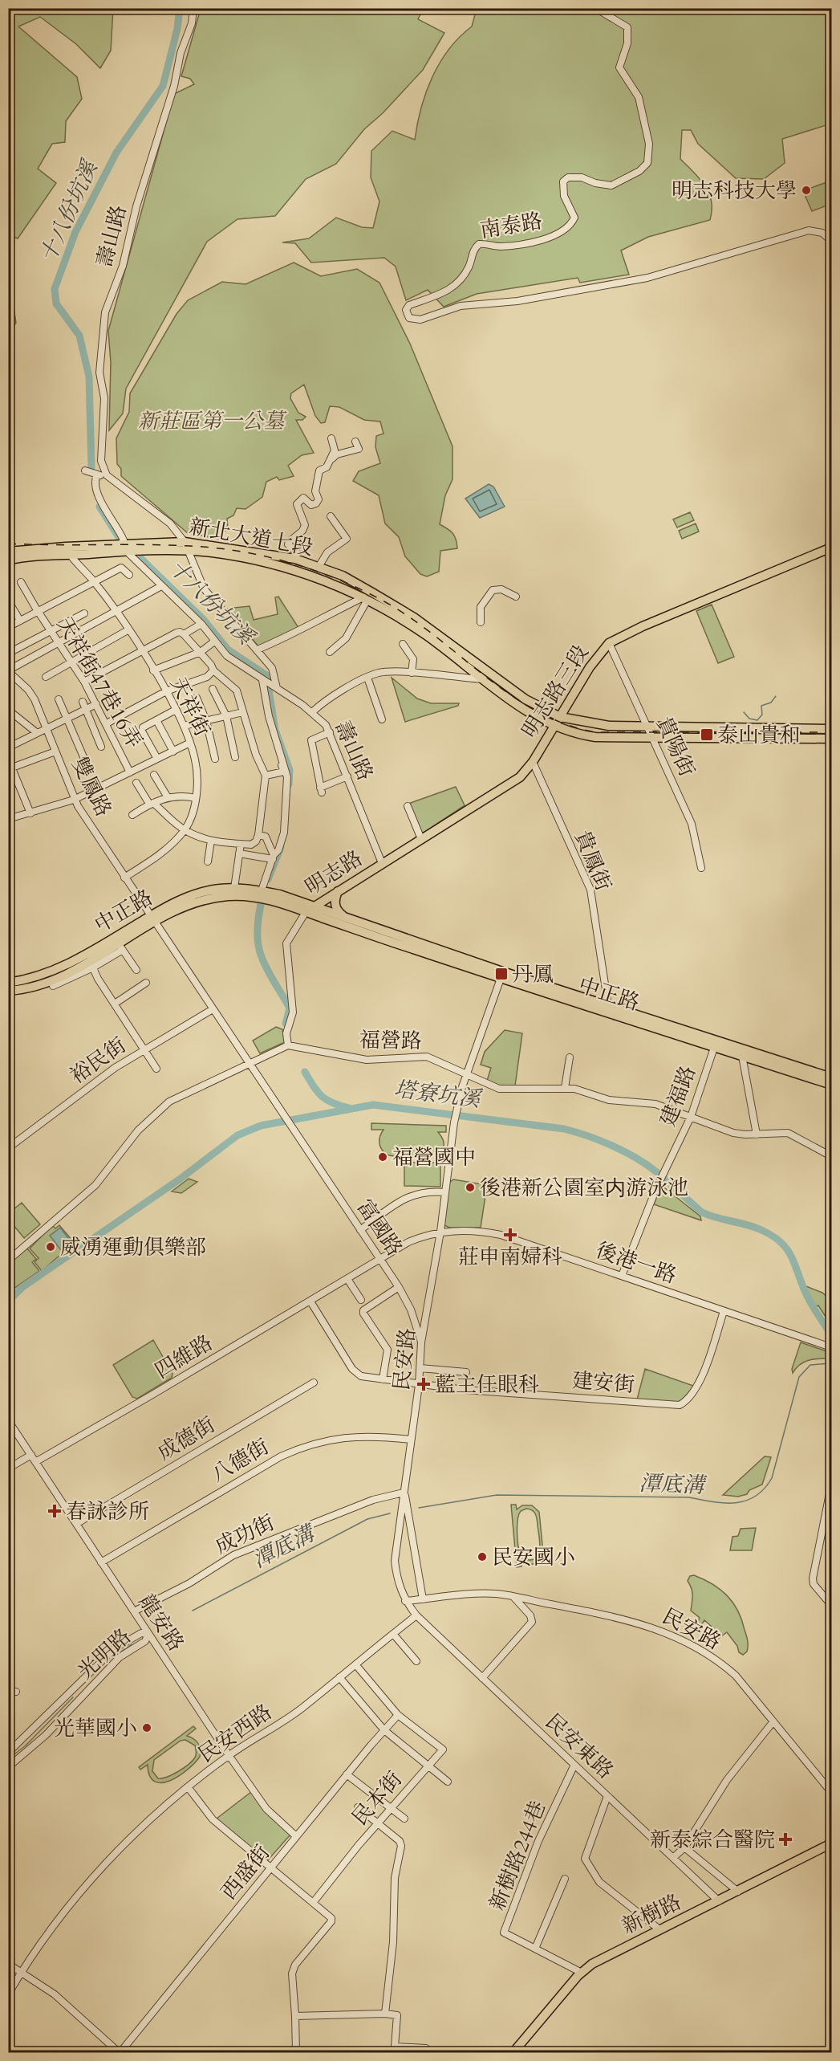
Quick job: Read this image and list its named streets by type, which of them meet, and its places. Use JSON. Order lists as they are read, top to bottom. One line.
{"streets":{"main road":["新北大道七段","明志路三段","明志路","中正路","新樹路"],"street":["南泰路","壽山路","天祥街47巷16弄","天祥街","貴陽街","雙鳳路","貴鳳街","福營路","裕民街","建福路","富國路","後港一路","四維路","民安路","建安街","成德街","八德街","成功街","龍安路","光明路","民安西路","民安東路","民本街","新樹路244巷","西盛街"]},"crossings":[["壽山路","新北大道七段"],["壽山路","明志路三段"],["壽山路","明志路"],["新北大道七段","明志路三段"],["新北大道七段","天祥街"],["新北大道七段","貴陽街"],["明志路三段","貴陽街"],["明志路三段","貴鳳街"],["明志路三段","明志路"],["天祥街","雙鳳路"],["雙鳳路","中正路"],["貴鳳街","中正路"],["明志路","中正路"],["中正路","建福路"],["福營路","建福路"],["福營路","民安路"],["建福路","後港一路"],["富國路","四維路"],["富國路","民安路"],["後港一路","四維路"],["後港一路","民安路"],["後港一路","建安街"],["四維路","民安路"],["四維路","龍安路"],["民安路","建安街"],["民安路","八德街"],["民安路","成功街"],["成德街","龍安路"],["八德街","龍安路"],["成功街","龍安路"],["龍安路","光明路"],["龍安路","民安西路"],["龍安路","西盛街"],["民安西路","民安東路"],["民安東路","新樹路244巷"],["民安東路","新樹路"],["民本街","西盛街"],["新樹路244巷","新樹路"]],"water":["十八份坑溪","塔寮坑溪","潭底溝"],"parks":["新莊區第一公墓"],"places":{"other":["明志科技大學","福營國中","後港新公園室内游泳池","威湧運動俱樂部","民安國小","光華國小"],"transit":["泰山貴和","丹鳳"],"health":["莊申南婦科","藍主任眼科","春詠診所","新泰綜合醫院"]}}
